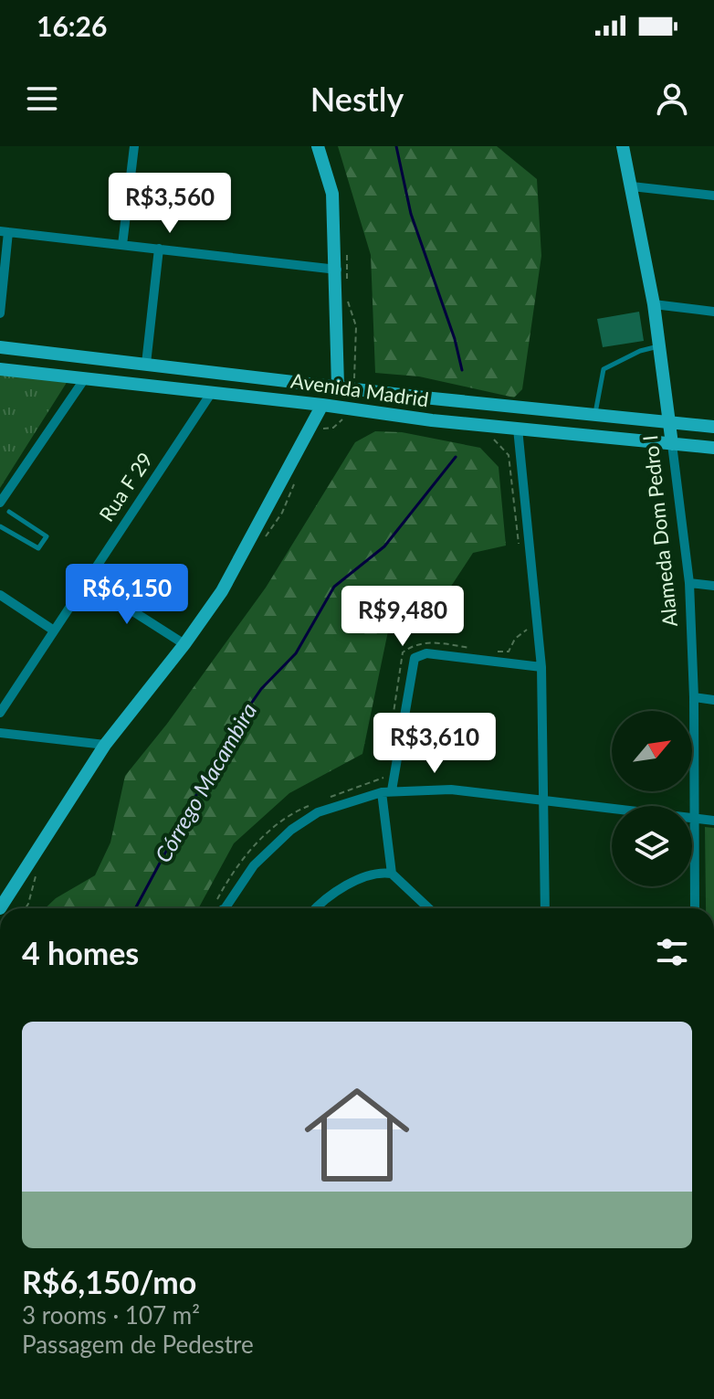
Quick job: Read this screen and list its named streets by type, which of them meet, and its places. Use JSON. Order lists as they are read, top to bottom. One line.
{"streets":{"main road":["Avenida Madrid","Alameda Dom Pedro I"],"street":["Rua F 29"]},"crossings":[["Avenida Madrid","Rua F 29"],["Avenida Madrid","Alameda Dom Pedro I"]],"water":["Córrego Macambira"],"north":"top right","page":{"status":"16:26","header":"Nestly","price":["R$3,560","R$6,150","R$9,480","R$3,610"],"heading":"4 homes","list":[{"name":"R$6,150/mo","note":"3 rooms · 107 m² · Passagem de Pedestre"}]}}
